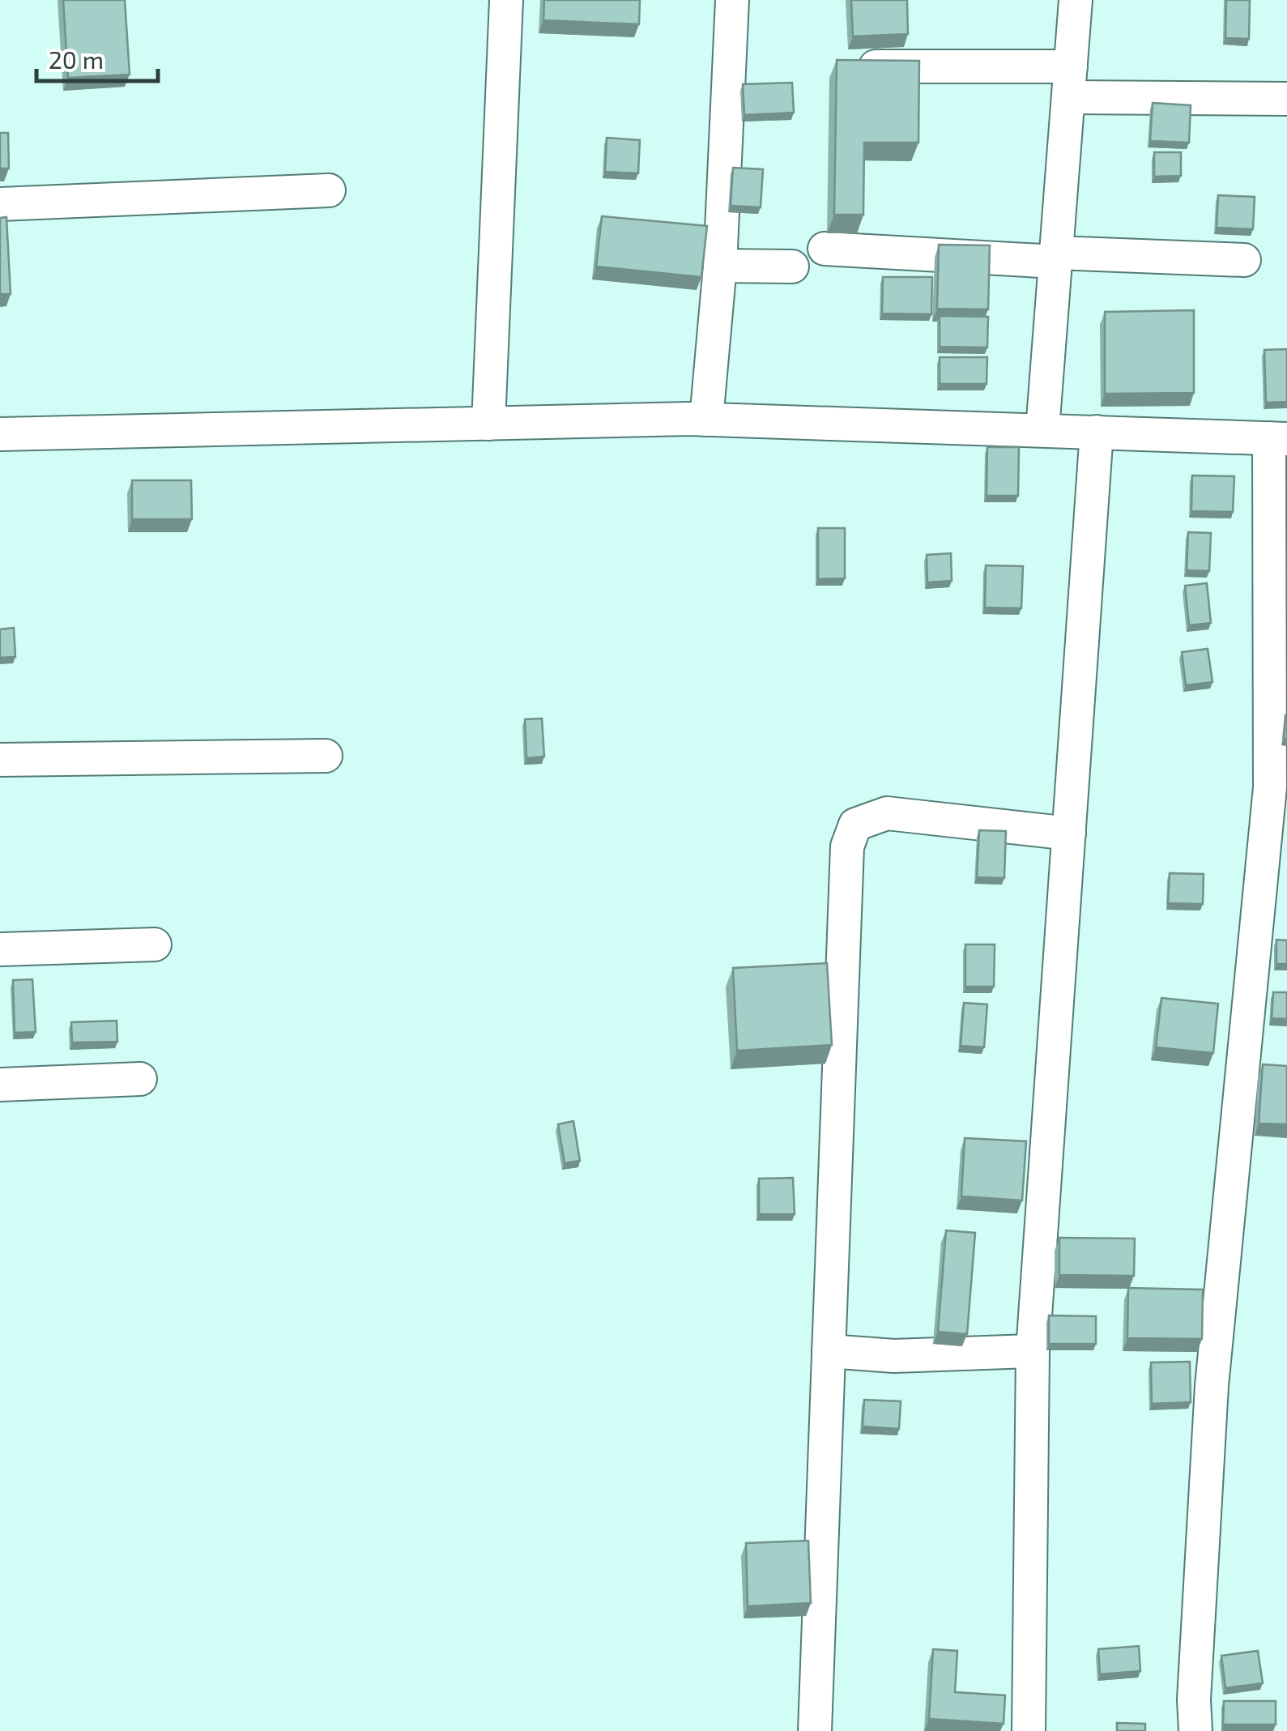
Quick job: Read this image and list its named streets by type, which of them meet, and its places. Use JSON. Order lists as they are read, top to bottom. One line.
{"scale_bar":"20 m"}
